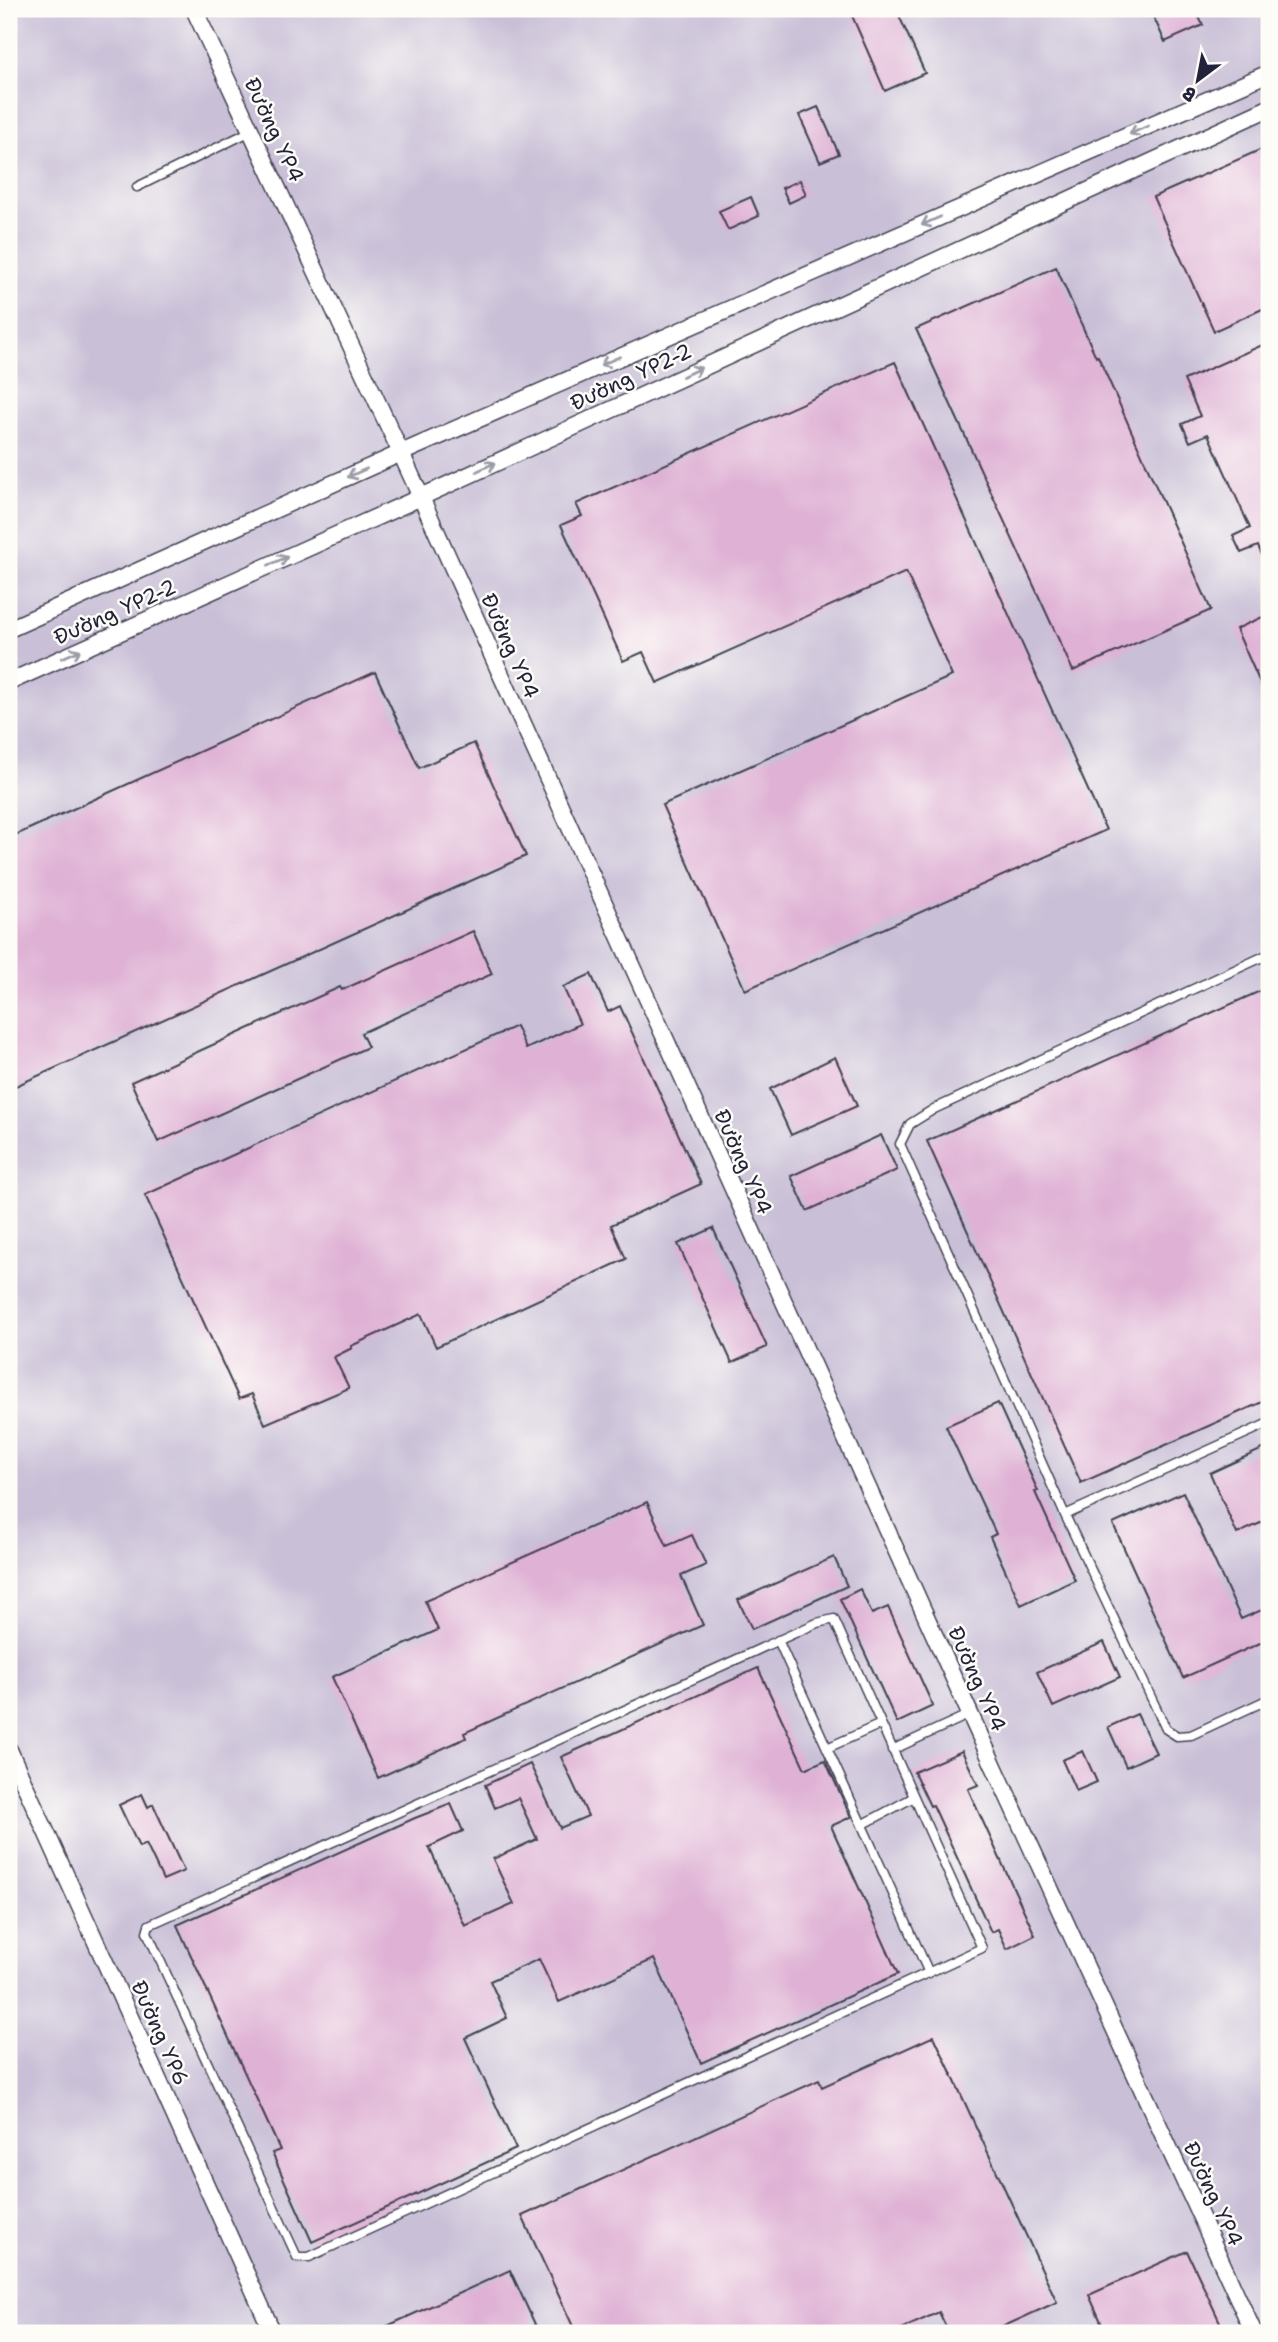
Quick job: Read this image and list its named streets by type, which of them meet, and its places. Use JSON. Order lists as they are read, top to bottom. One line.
{"streets":{"street":["Đường YP4","Đường YP2-2","Đường YP6"]},"crossings":[["Đường YP4","Đường YP2-2"]],"north":"bottom left"}
